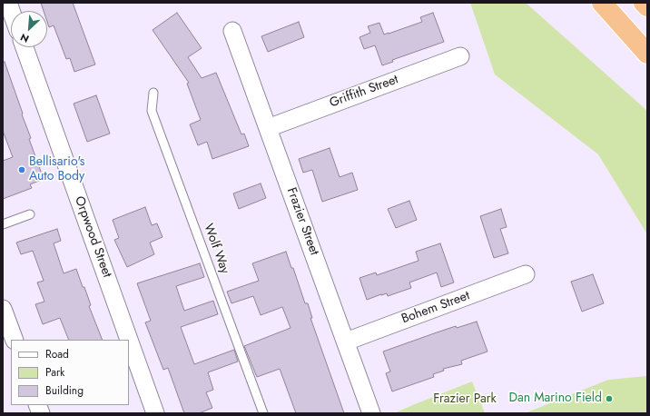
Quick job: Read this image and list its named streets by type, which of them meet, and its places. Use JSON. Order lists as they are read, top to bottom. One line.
{"streets":{"street":["Griffith Street","Frazier Street","Orpwood Street","Bohem Street"],"lane":["Wolf Way"]},"crossings":[["Griffith Street","Frazier Street"],["Frazier Street","Bohem Street"]],"parks":["Frazier Park"],"places":["Bellisario's Auto Body","Dan Marino Field"],"legend":["Road","Park","Building"],"north":"bottom left"}
